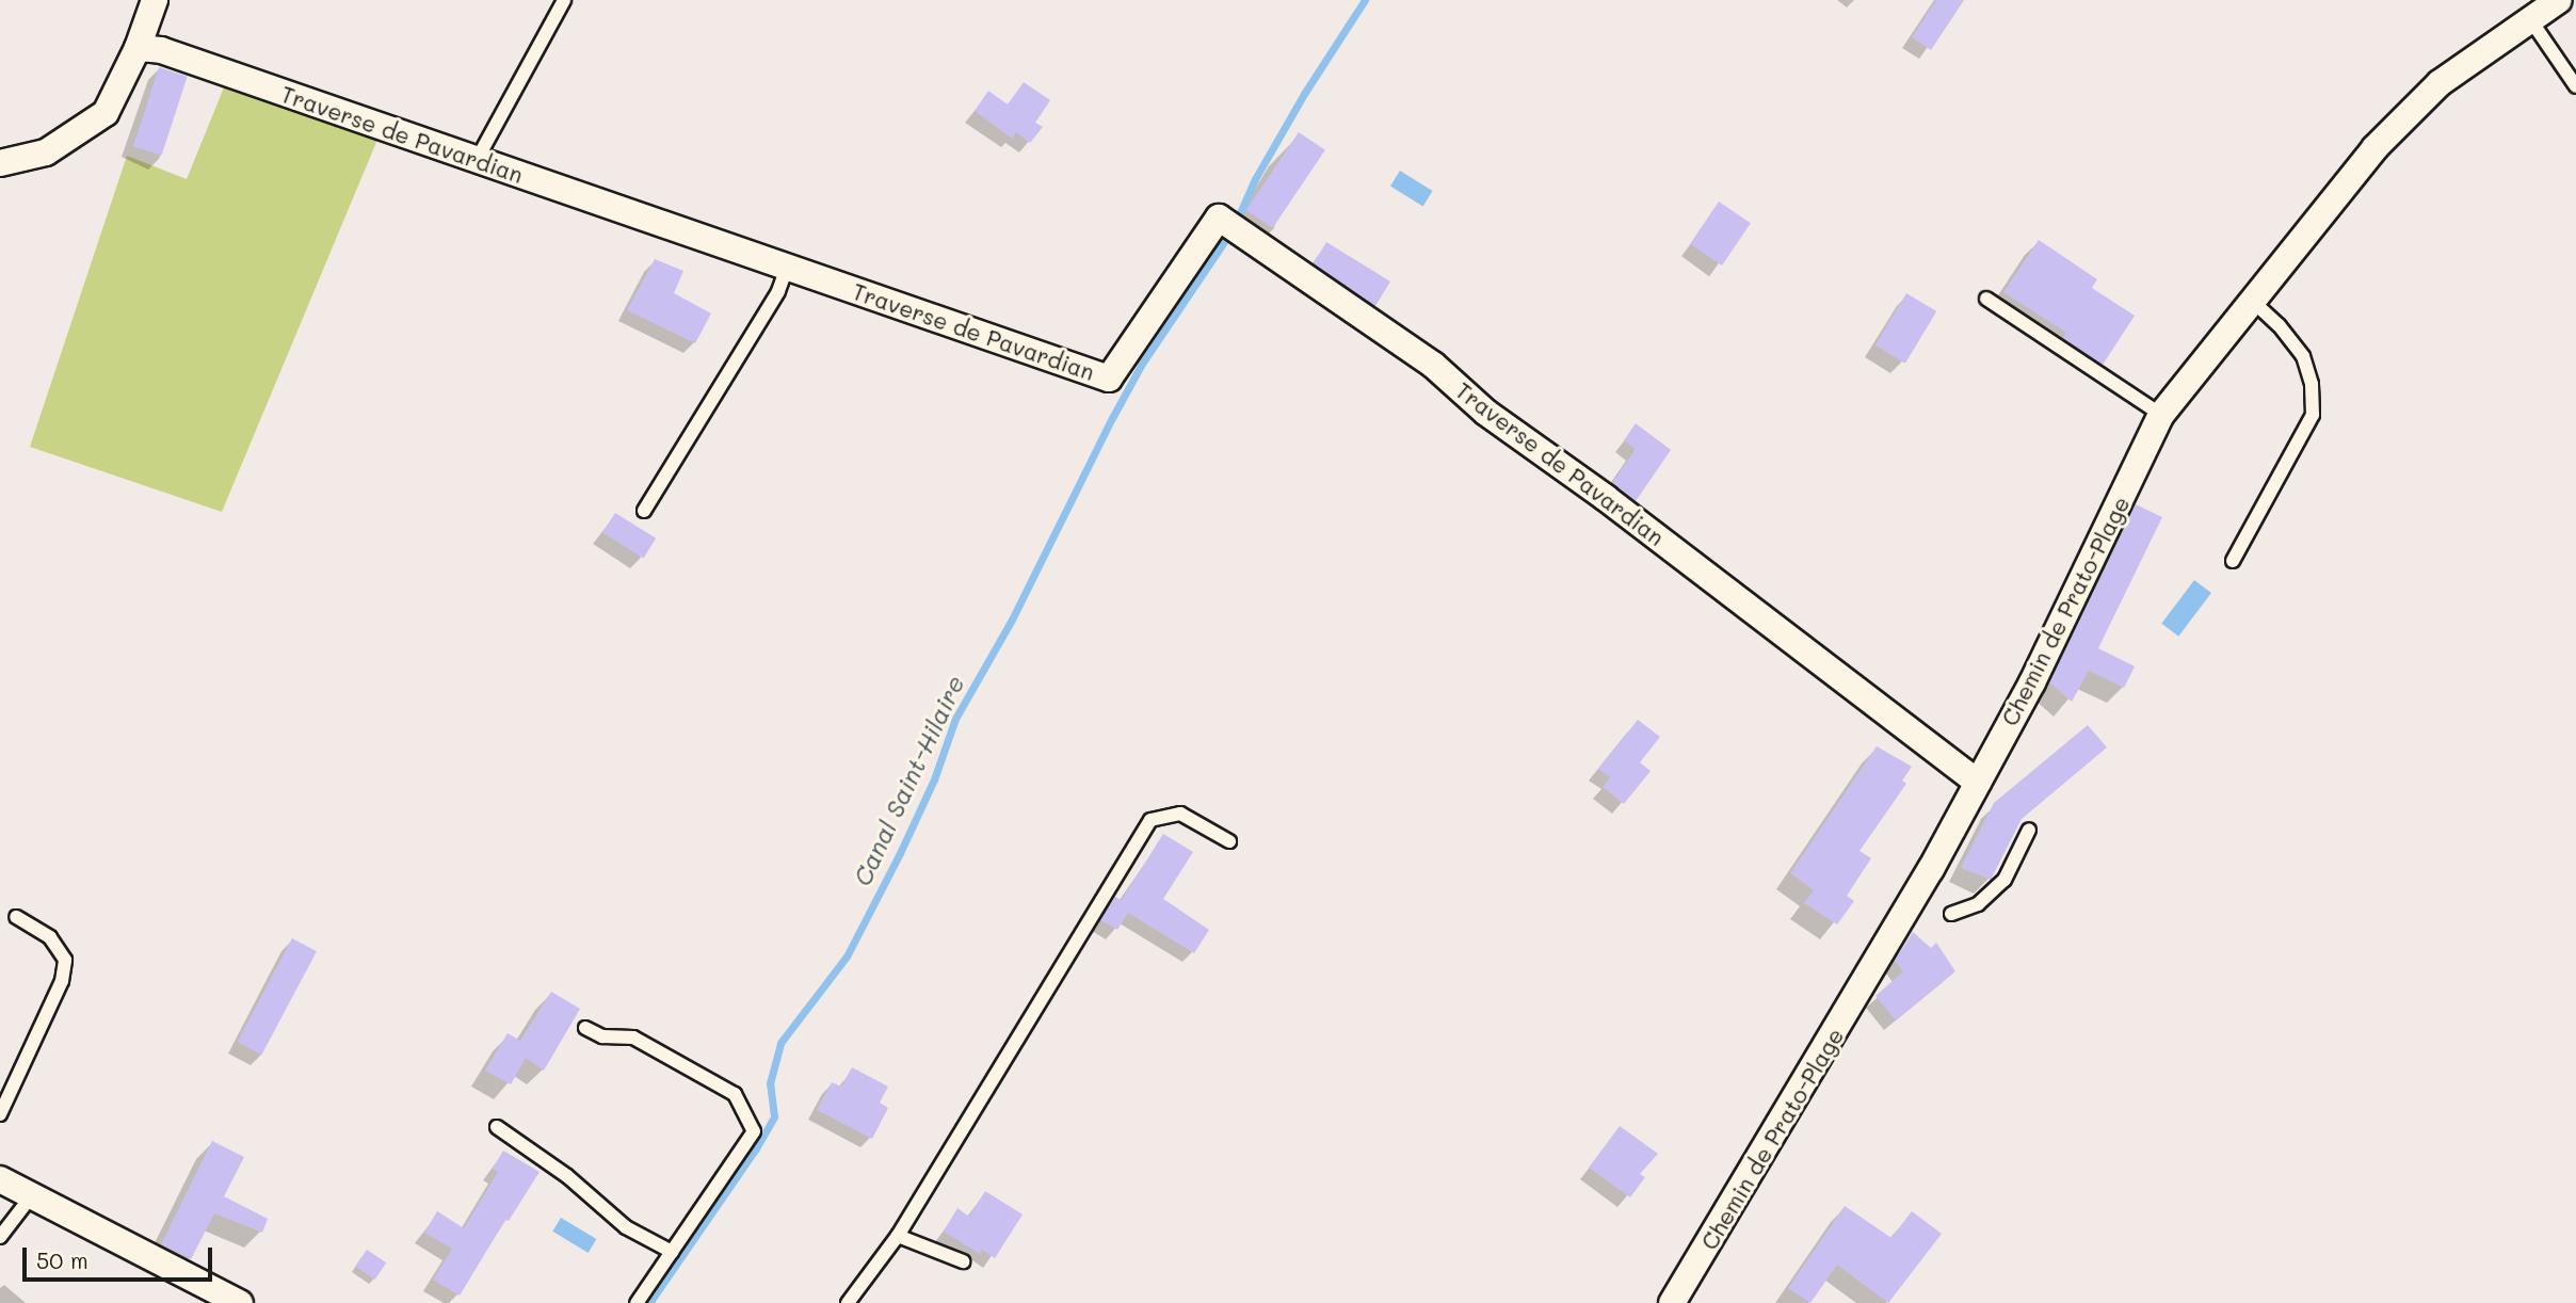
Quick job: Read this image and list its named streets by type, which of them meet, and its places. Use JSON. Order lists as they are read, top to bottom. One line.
{"streets":{"street":["Traverse de Pavardian","Chemin de Prato-Plage"]},"crossings":[["Traverse de Pavardian","Chemin de Prato-Plage"]],"water":["Canal Saint-Hilaire"],"scale_bar":"50 m"}
